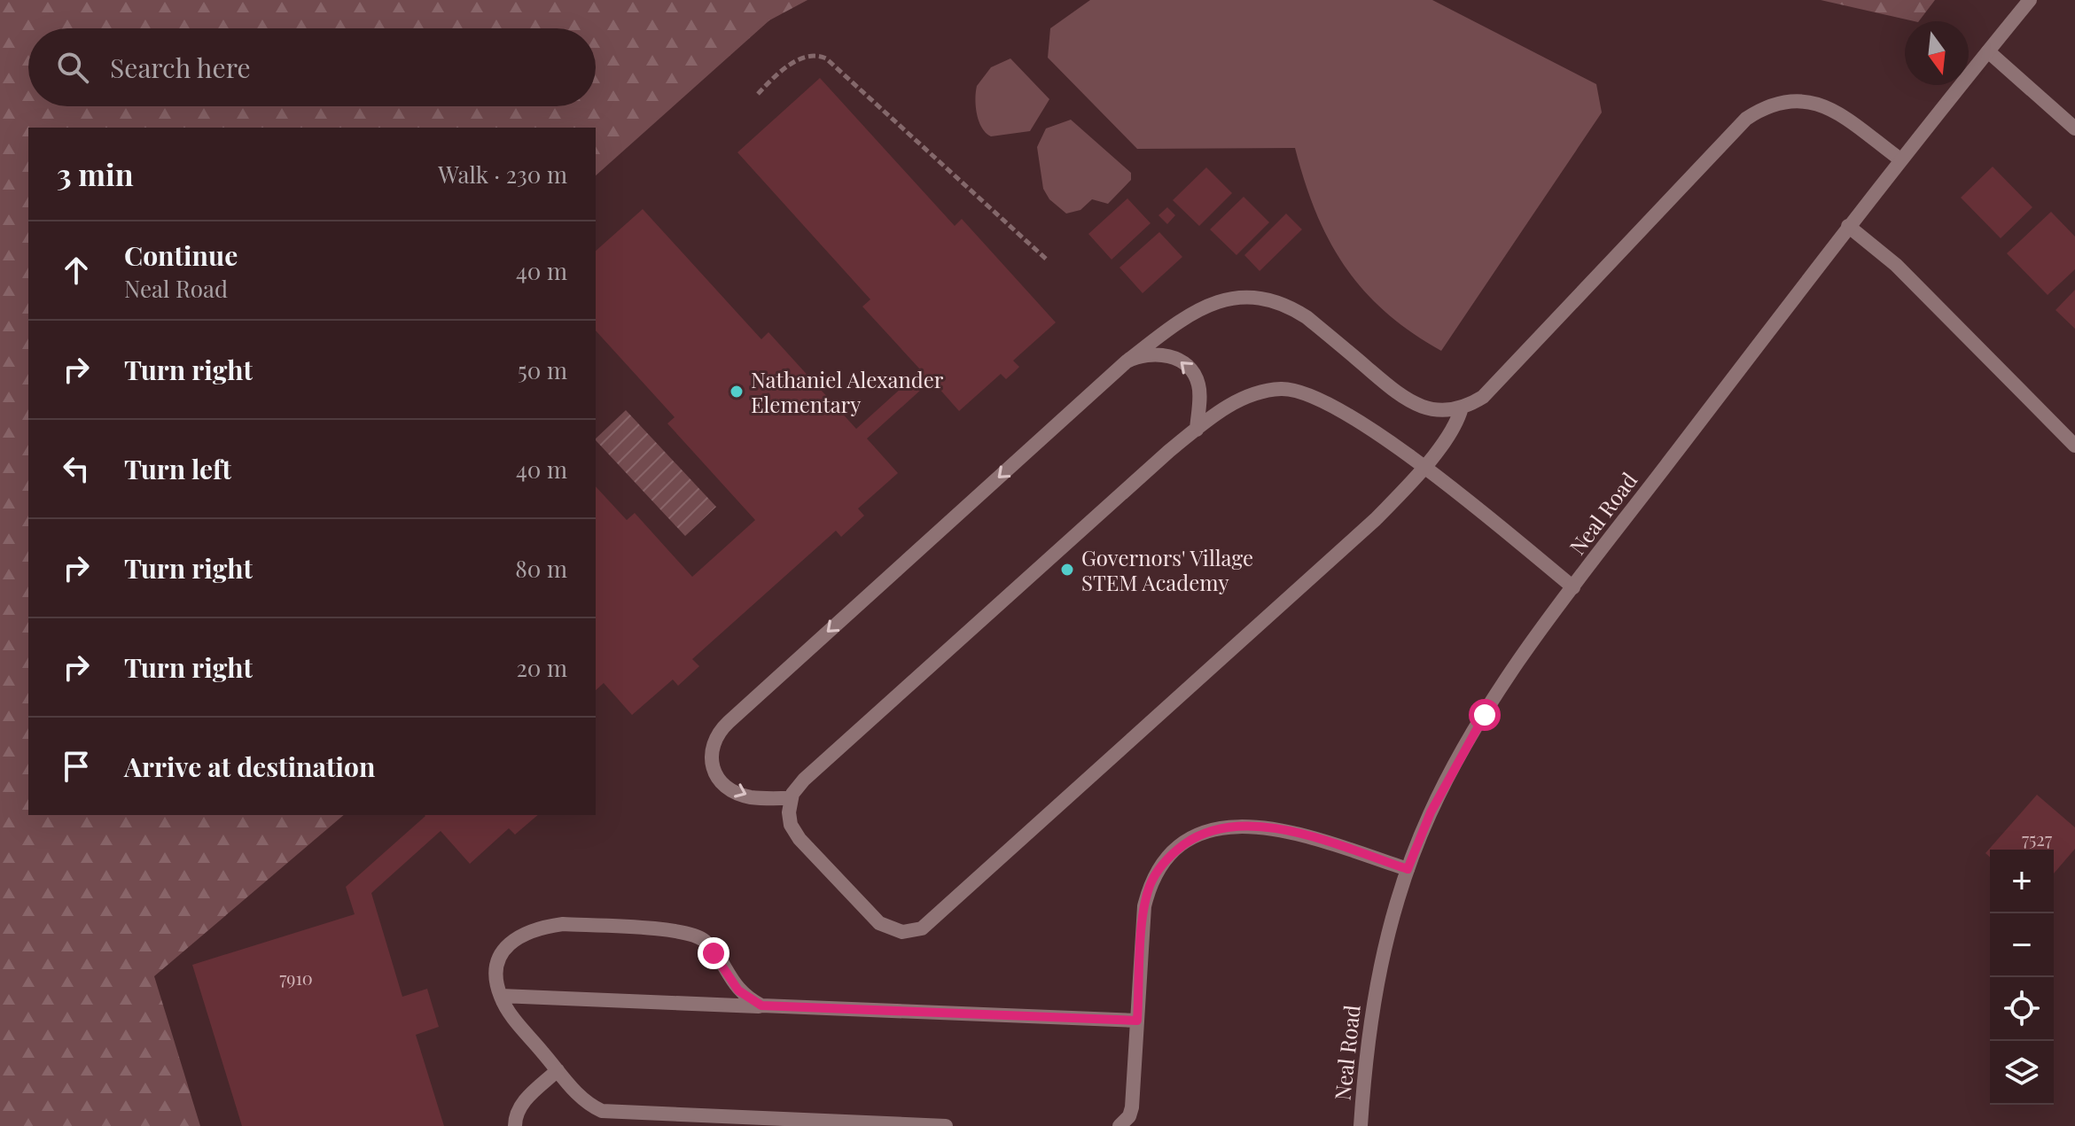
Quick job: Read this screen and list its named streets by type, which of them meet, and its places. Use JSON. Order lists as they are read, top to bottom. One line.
{"streets":{"street":["Neal Road"]},"places":["Nathaniel Alexander Elementary","Governors' Village STEM Academy"],"house_numbers":["7527","7910"],"north":"bottom","page":{"search":"Search here","heading":["3 min","Walk · 230 m"],"list":[["Continue","Neal Road","40 m"],["Turn right","50 m"],["Turn left","40 m"],["Turn right","80 m"],["Turn right","20 m"],"Arrive at destination"],"map_buttons":["+","−"]}}
